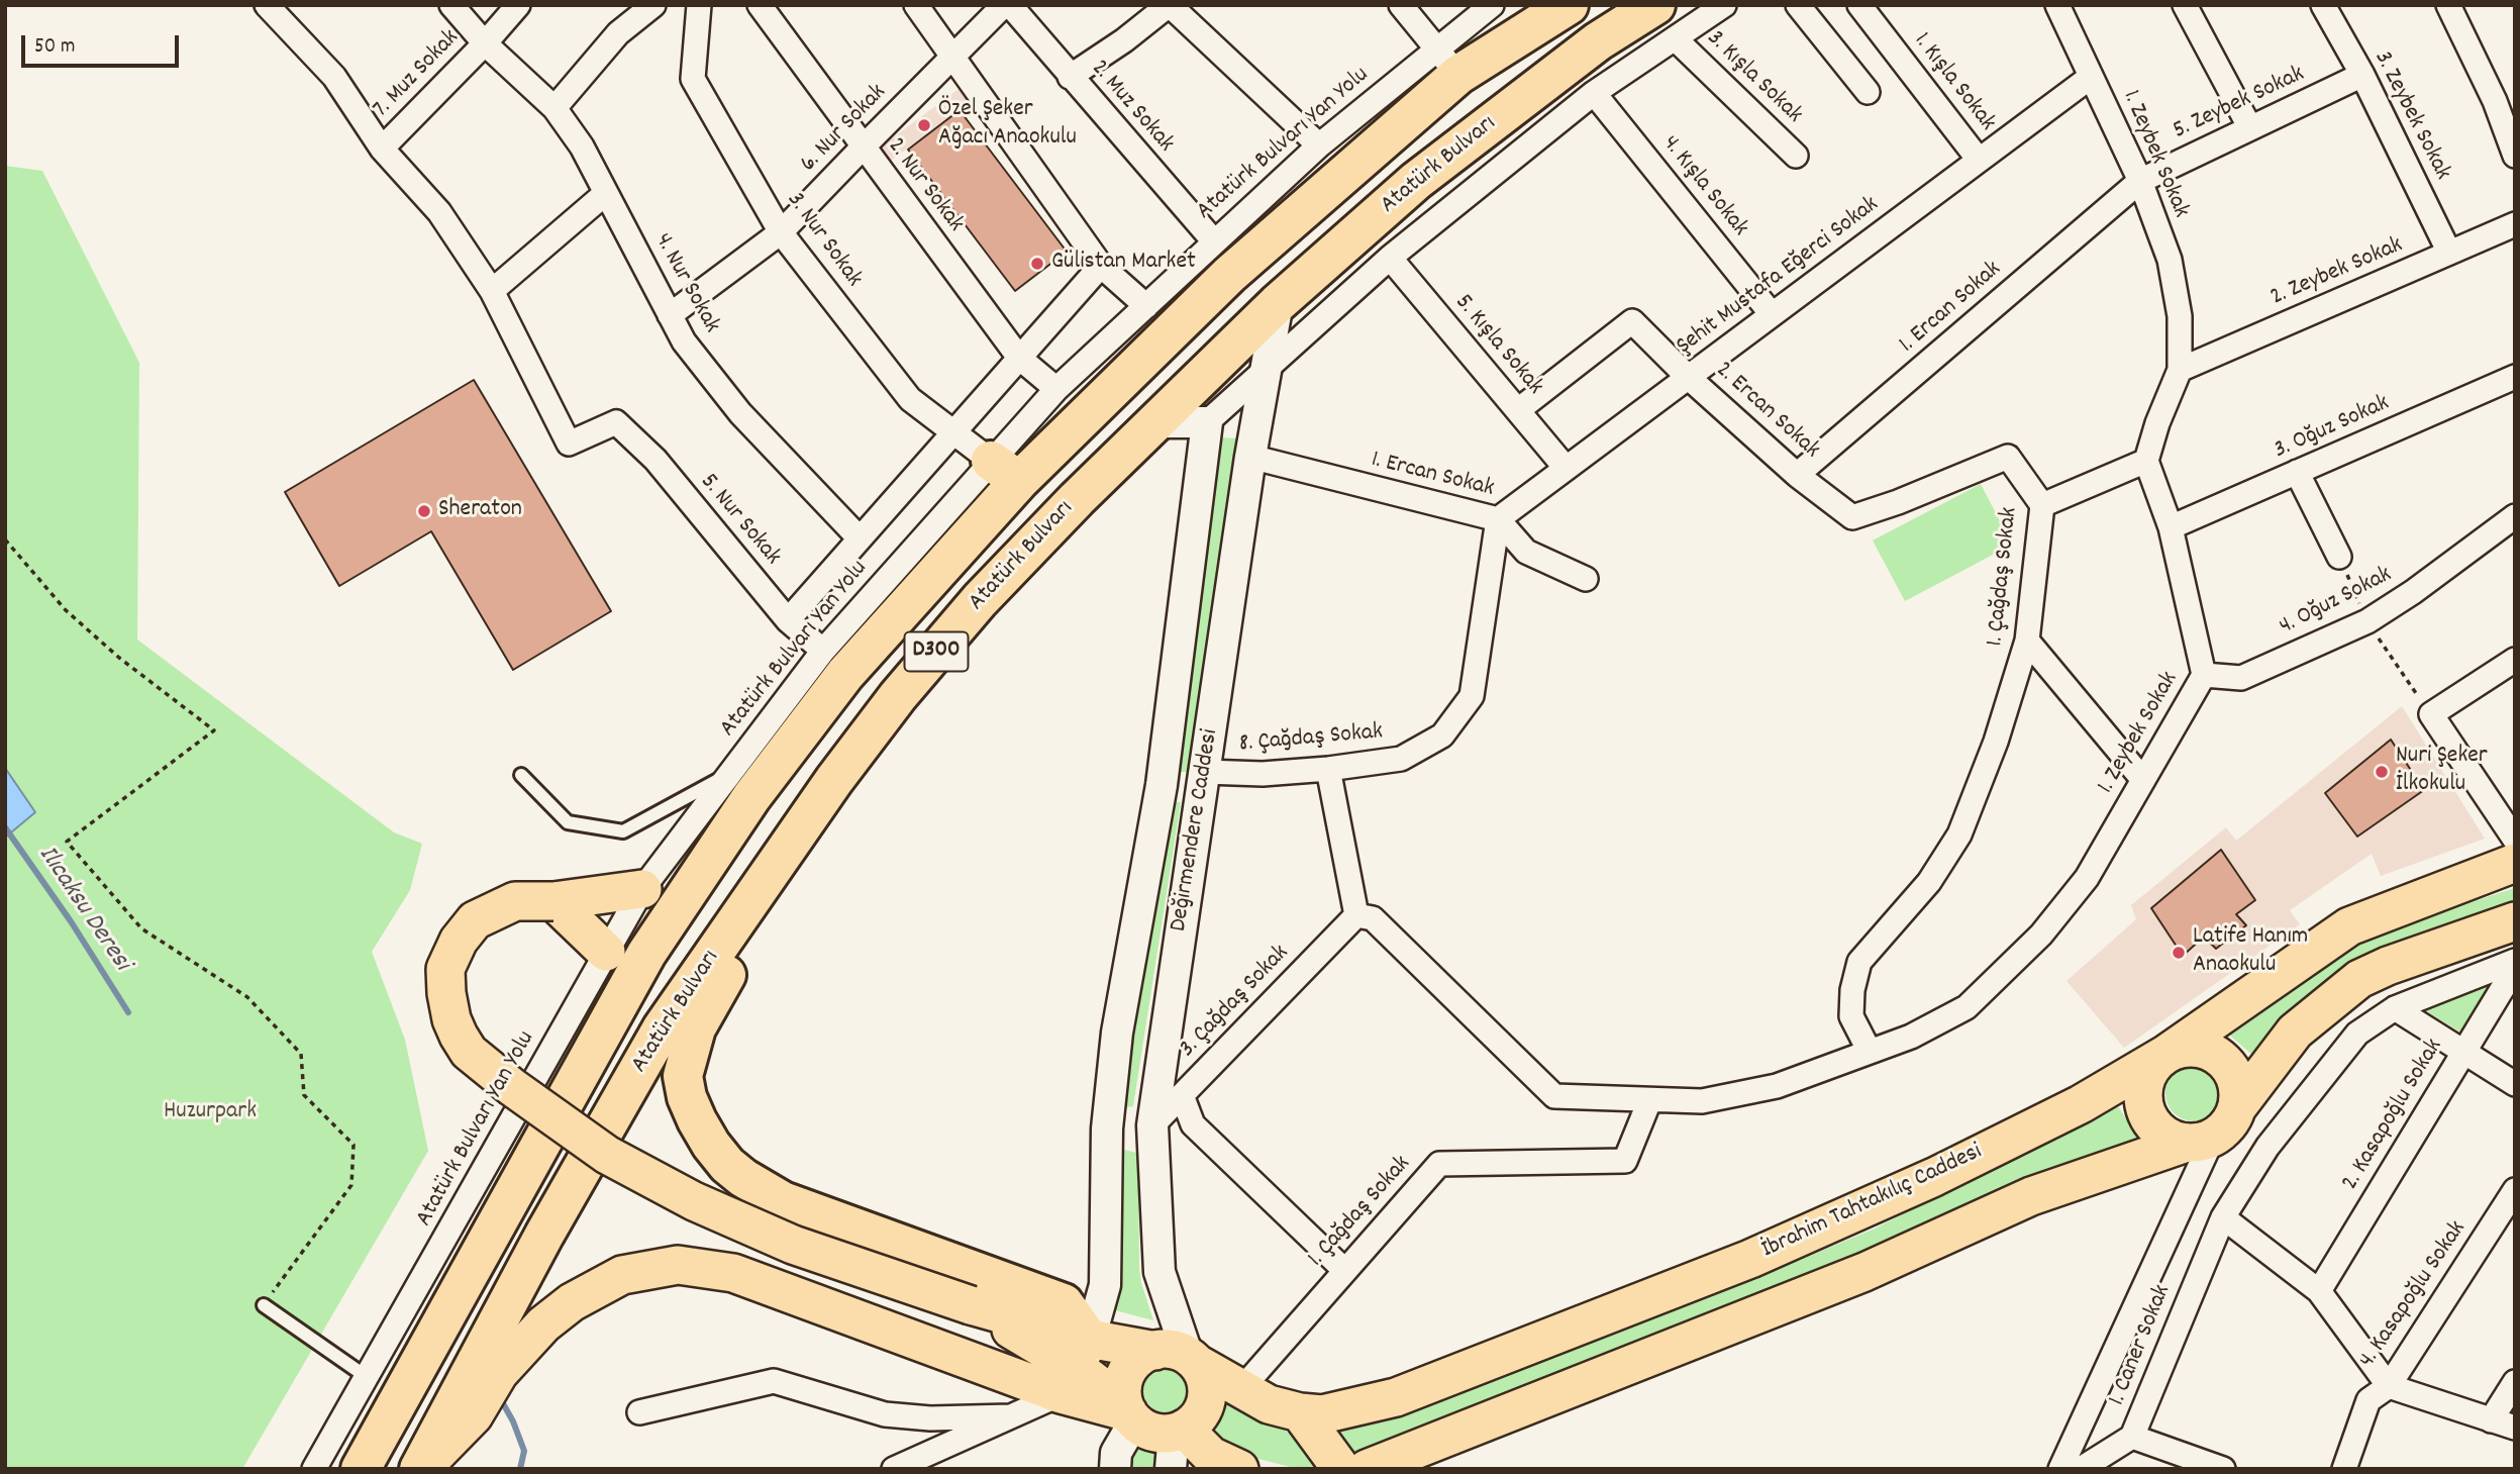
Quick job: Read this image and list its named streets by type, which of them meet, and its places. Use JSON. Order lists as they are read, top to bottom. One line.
{"streets":{"highway":["Atatürk Bulvarı","D300"],"main road":["İbrahim Tahtakılıç Caddesi"],"street":["7. Muz Sokak","3. Kışla Sokak","1. Kışla Sokak","5. Zeybek Sokak","2. Muz Sokak","3. Zeybek Sokak","6. Nur Sokak","Atatürk Bulvarı Yan Yolu","1. Zeybek Sokak","2. Nur Sokak","4. Kışla Sokak","3. Nur Sokak","2. Zeybek Sokak","Şehit Mustafa Eğerci Sokak","4. Nur Sokak","1. Ercan Sokak","5. Kışla Sokak","2. Ercan Sokak","3. Oğuz Sokak","5. Nur Sokak","1. Çağdaş Sokak","4. Oğuz Sokak","8. Çağdaş Sokak","Değirmendere Caddesi","3. Çağdaş Sokak","2. Kasapoğlu Sokak","4. Kasapoğlu Sokak","1. Caner Sokak"]},"crossings":[["7. Muz Sokak","4. Nur Sokak"],["1. Kışla Sokak","Şehit Mustafa Eğerci Sokak"],["5. Zeybek Sokak","3. Zeybek Sokak"],["5. Zeybek Sokak","1. Zeybek Sokak"],["5. Zeybek Sokak","1. Ercan Sokak"],["2. Muz Sokak","Atatürk Bulvarı Yan Yolu"],["3. Zeybek Sokak","2. Zeybek Sokak"],["6. Nur Sokak","2. Nur Sokak"],["6. Nur Sokak","3. Nur Sokak"],["6. Nur Sokak","4. Nur Sokak"],["Atatürk Bulvarı Yan Yolu","Atatürk Bulvarı"],["Atatürk Bulvarı Yan Yolu","2. Nur Sokak"],["Atatürk Bulvarı Yan Yolu","3. Nur Sokak"],["Atatürk Bulvarı Yan Yolu","5. Nur Sokak"],["1. Zeybek Sokak","2. Zeybek Sokak"],["1. Zeybek Sokak","Şehit Mustafa Eğerci Sokak"],["1. Zeybek Sokak","1. Ercan Sokak"],["1. Zeybek Sokak","3. Oğuz Sokak"],["1. Zeybek Sokak","1. Çağdaş Sokak"],["1. Zeybek Sokak","4. Oğuz Sokak"],["1. Zeybek Sokak","3. Çağdaş Sokak"],["Atatürk Bulvarı","3. Nur Sokak"],["Atatürk Bulvarı","Değirmendere Caddesi"],["4. Kışla Sokak","Şehit Mustafa Eğerci Sokak"],["Şehit Mustafa Eğerci Sokak","1. Ercan Sokak"],["Şehit Mustafa Eğerci Sokak","5. Kışla Sokak"],["Şehit Mustafa Eğerci Sokak","2. Ercan Sokak"],["Şehit Mustafa Eğerci Sokak","8. Çağdaş Sokak"],["1. Ercan Sokak","2. Ercan Sokak"],["1. Ercan Sokak","8. Çağdaş Sokak"],["1. Ercan Sokak","Değirmendere Caddesi"],["5. Kışla Sokak","2. Ercan Sokak"],["2. Ercan Sokak","1. Çağdaş Sokak"],["1. Çağdaş Sokak","İbrahim Tahtakılıç Caddesi"],["8. Çağdaş Sokak","Değirmendere Caddesi"],["Değirmendere Caddesi","3. Çağdaş Sokak"],["Değirmendere Caddesi","İbrahim Tahtakılıç Caddesi"]],"water":["Ilıcaksu Deresi"],"parks":["Huzurpark"],"places":["Özel Şeker Ağacı Anaokulu","Gülistan Market","Sheraton","Nuri Şeker İlkokulu","Latife Hanım Anaokulu"],"scale_bar":"50 m"}
